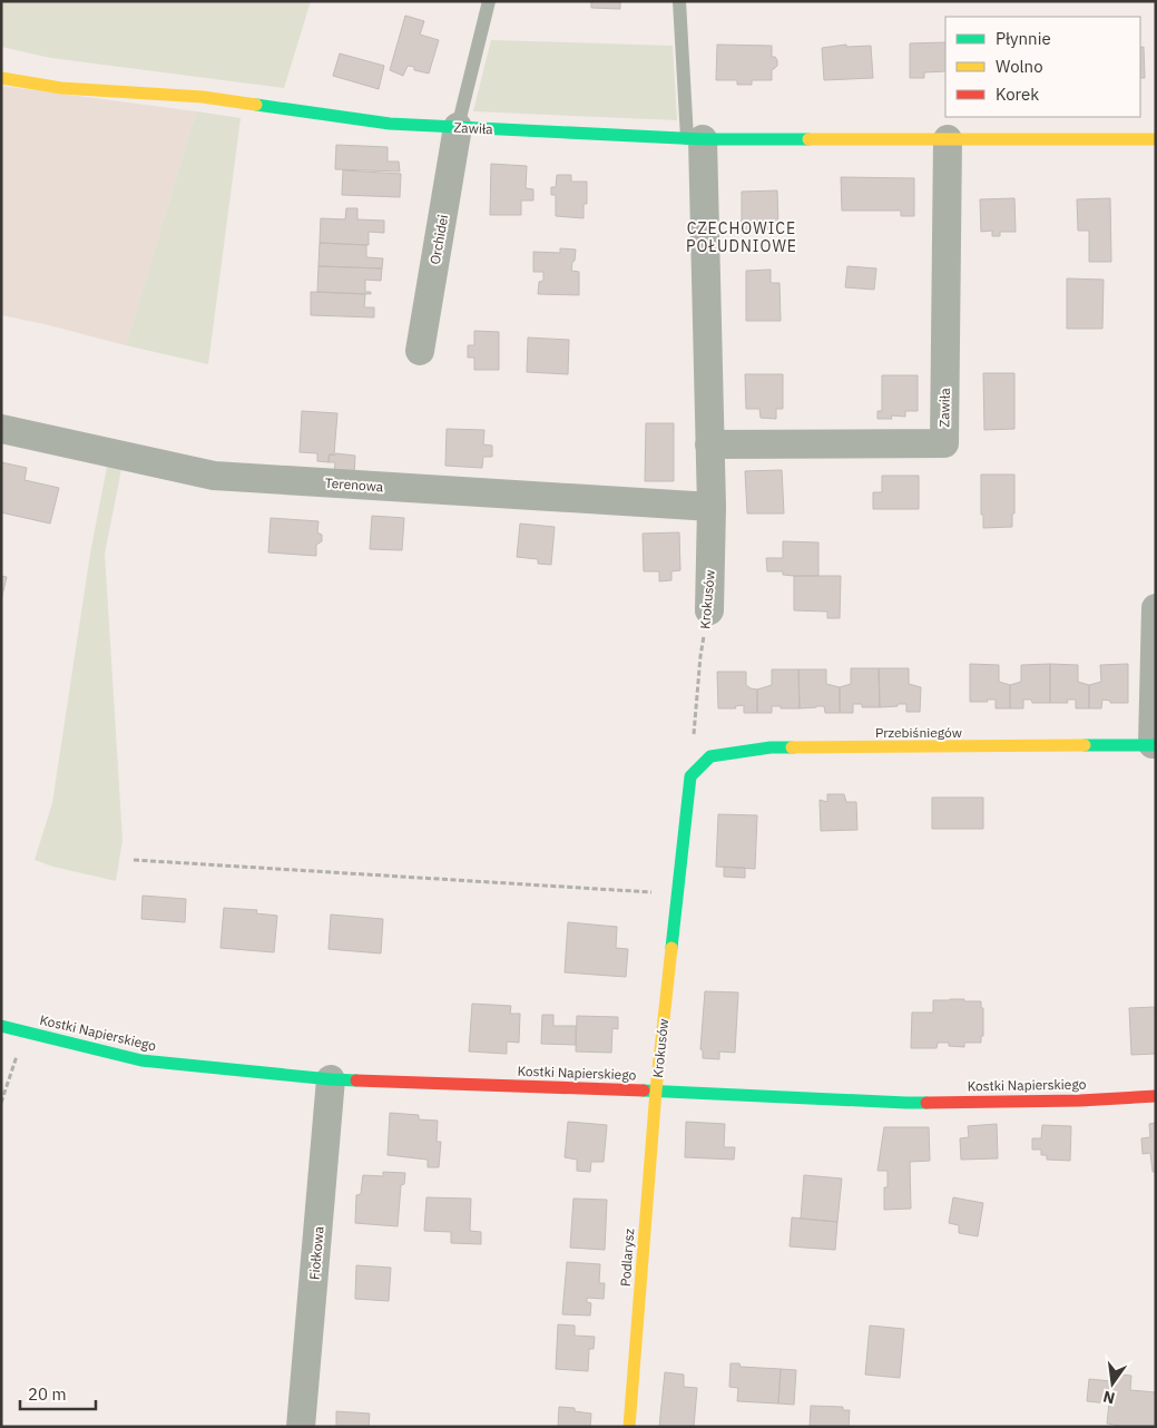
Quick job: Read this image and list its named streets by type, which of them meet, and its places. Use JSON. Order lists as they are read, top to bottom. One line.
{"streets":{"street":["Zawiła","Orchidei","Terenowa","Krokusów","Przebiśniegów","Kostki Napierskiego","Fiołkowa","Podlarysz"]},"crossings":[["Zawiła","Orchidei"],["Zawiła","Krokusów"],["Terenowa","Krokusów"],["Krokusów","Przebiśniegów"],["Krokusów","Kostki Napierskiego"],["Krokusów","Podlarysz"],["Kostki Napierskiego","Fiołkowa"],["Kostki Napierskiego","Podlarysz"]],"districts":["CZECHOWICE POŁUDNIOWE"],"legend":["Płynnie","Wolno","Korek"],"scale_bar":"20 m","north":"bottom"}
